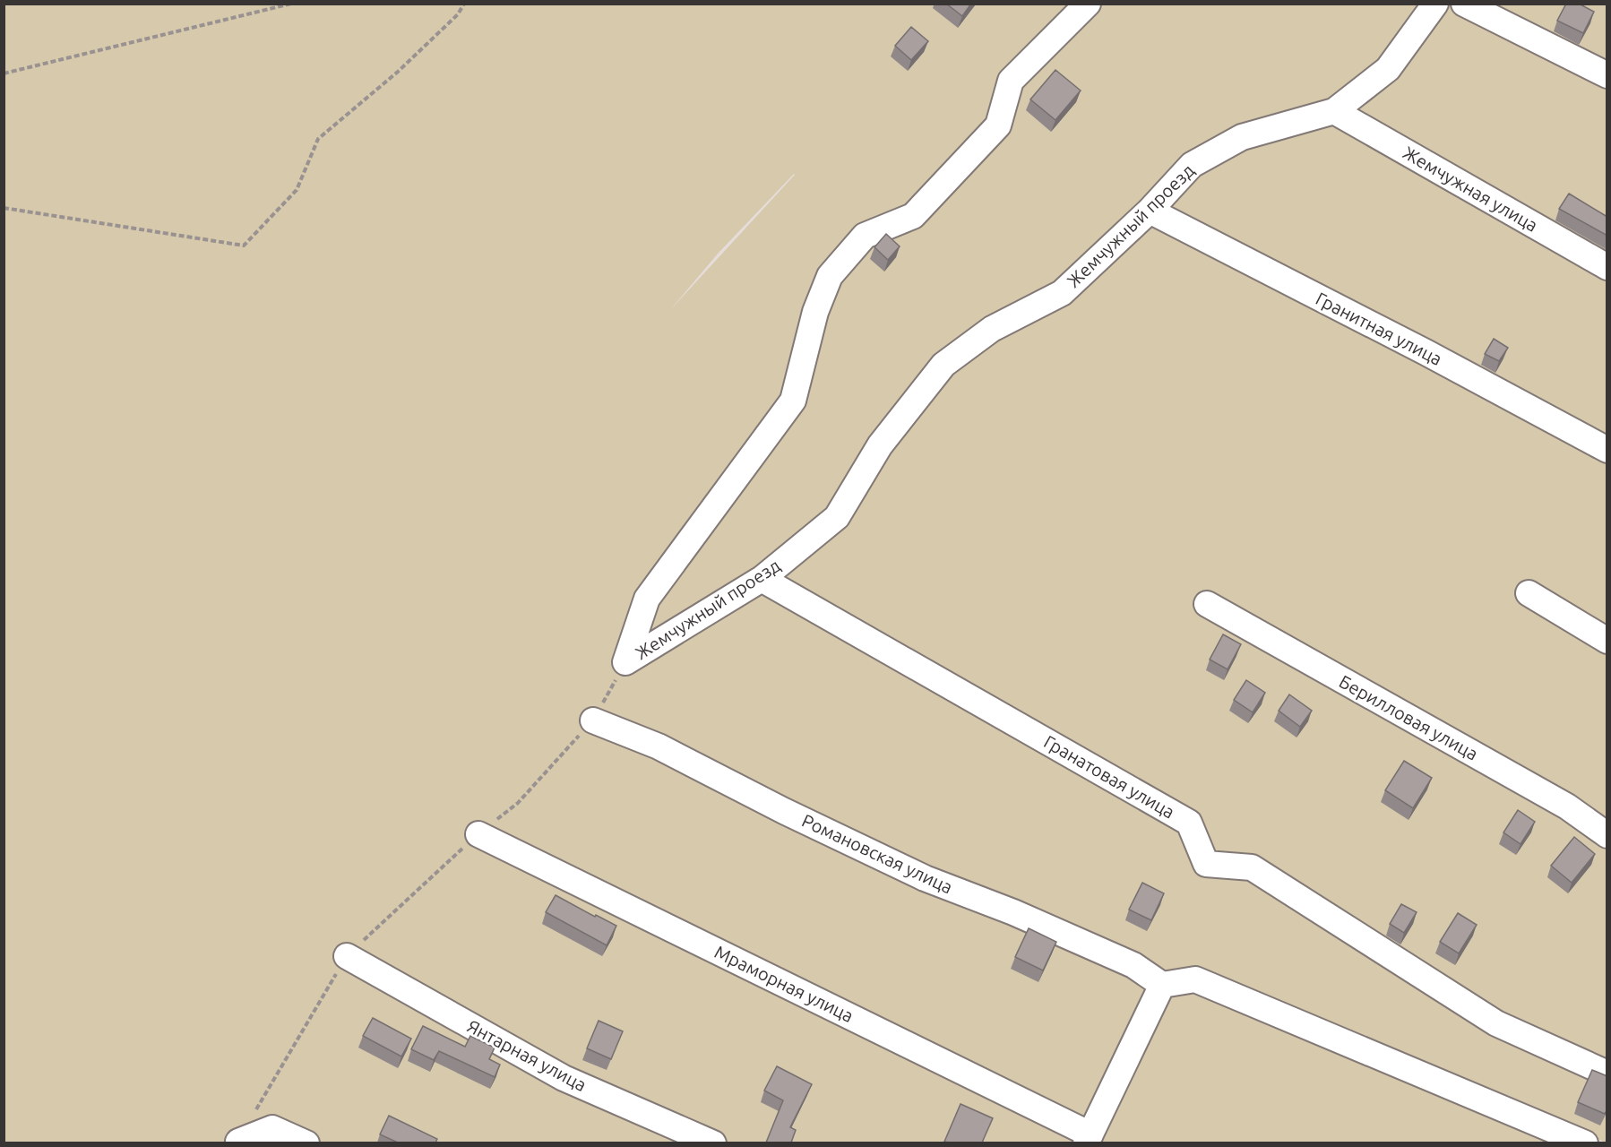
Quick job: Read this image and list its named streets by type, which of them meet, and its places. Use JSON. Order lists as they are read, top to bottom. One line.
{"streets":{"street":["Жемчужная улица","Жемчужный проезд","Гранитная улица","Берилловая улица","Гранатовая улица","Романовская улица","Мраморная улица","Янтарная улица"]},"crossings":[["Жемчужная улица","Жемчужный проезд"],["Жемчужный проезд","Гранитная улица"],["Жемчужный проезд","Гранатовая улица"]]}
